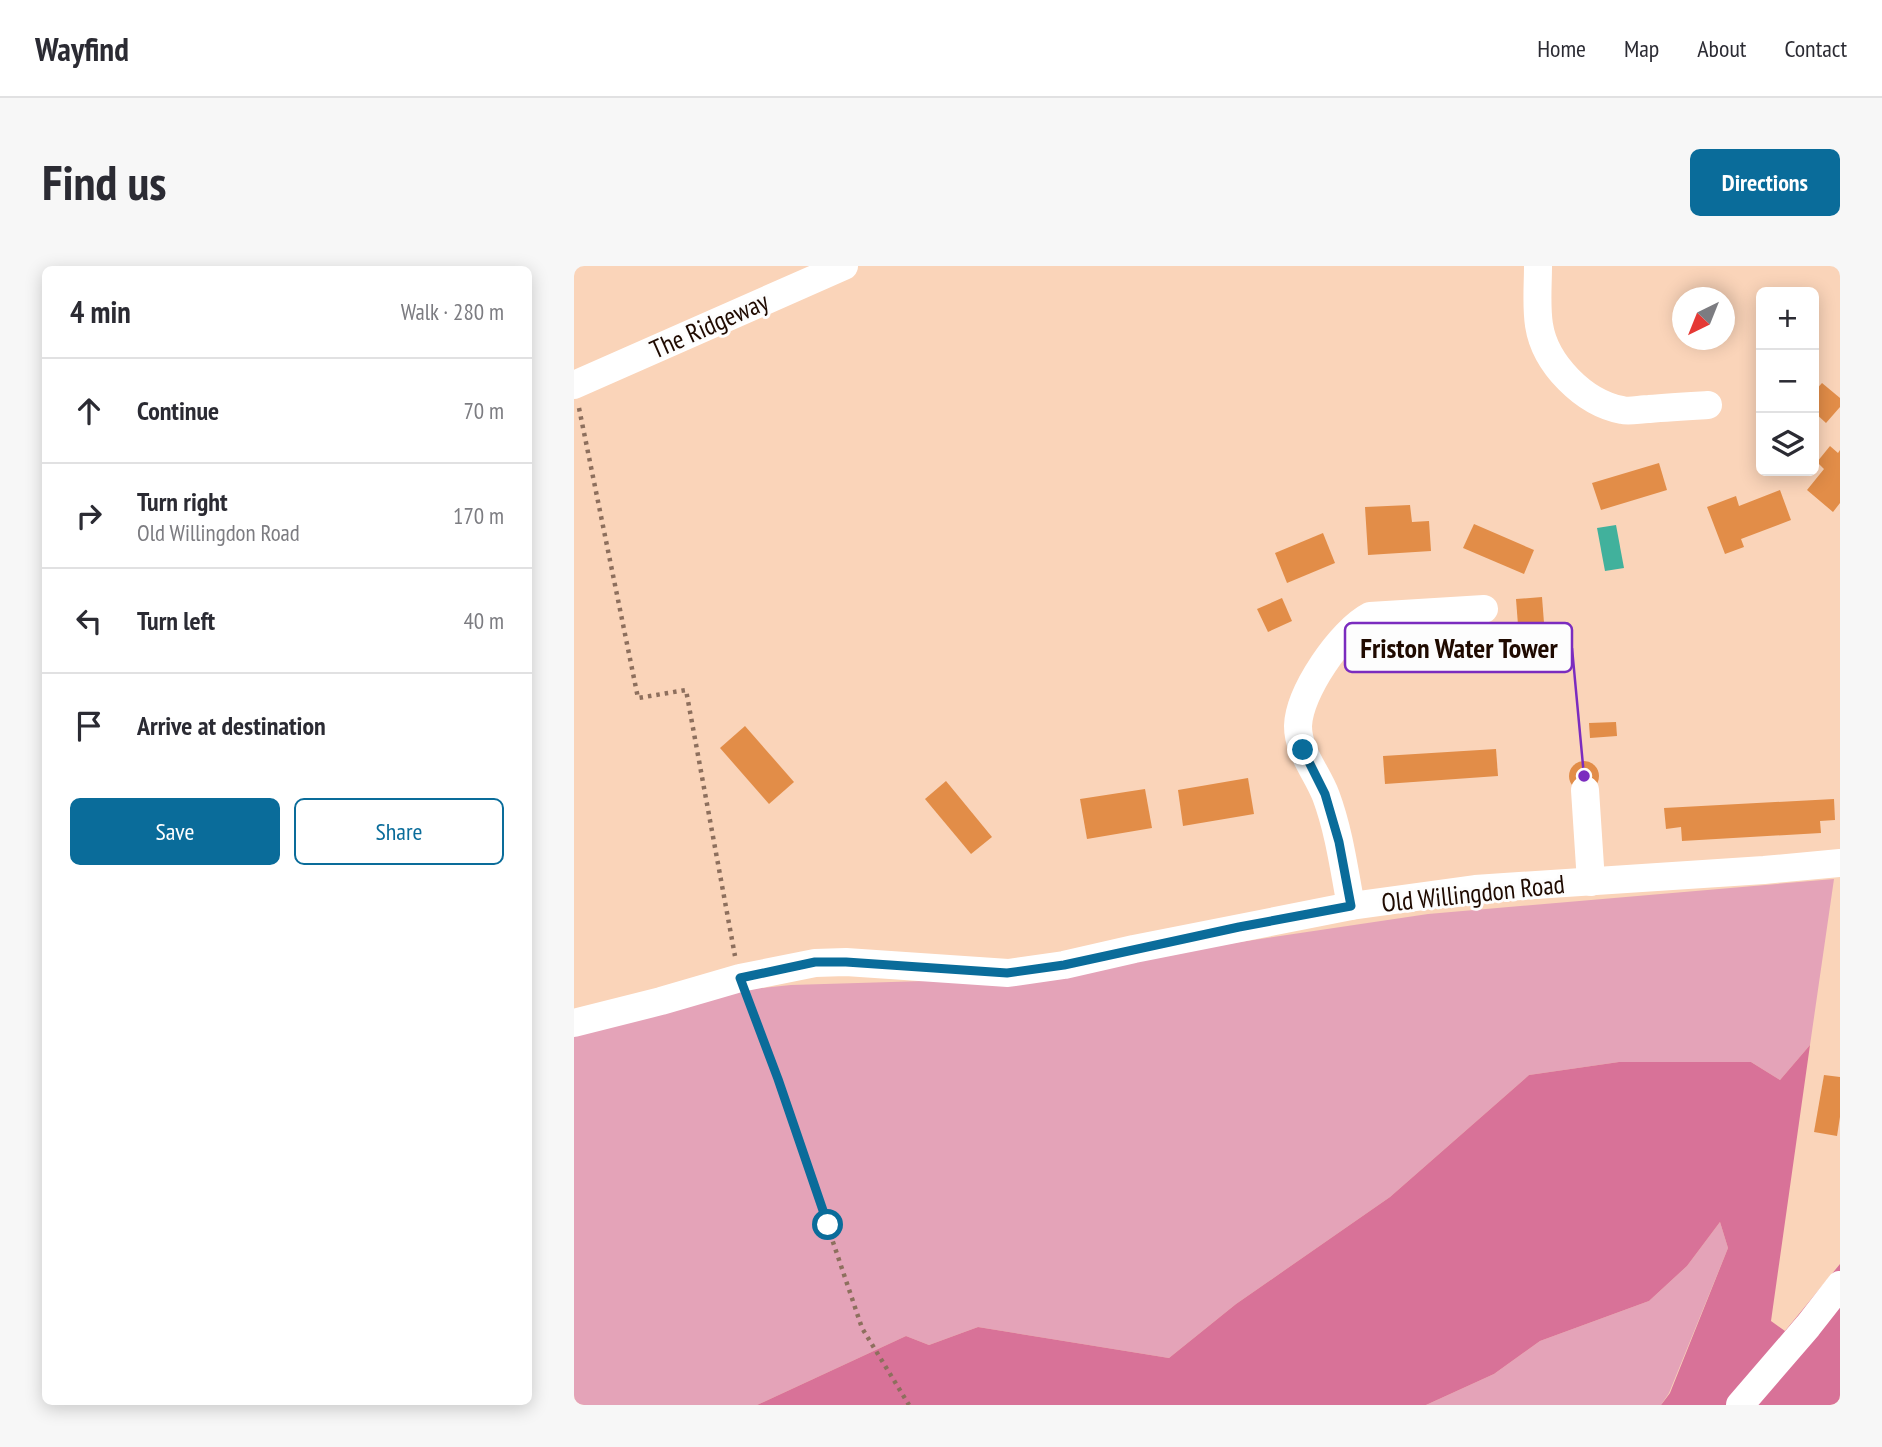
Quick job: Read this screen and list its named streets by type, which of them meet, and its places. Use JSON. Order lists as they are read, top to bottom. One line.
{"streets":{"street":["The Ridgeway","Old Willingdon Road"]},"places":["Friston Water Tower"],"north":"bottom left","page":{"header":"Wayfind","nav":["Home","Map","About","Contact"],"buttons":["Directions",["Save","Share"]],"title":"Find us","heading":["4 min","Walk · 280 m"],"map_buttons":["+","−"],"list":[["Continue","70 m"],["Turn right","Old Willingdon Road","170 m"],["Turn left","40 m"],"Arrive at destination"]}}
